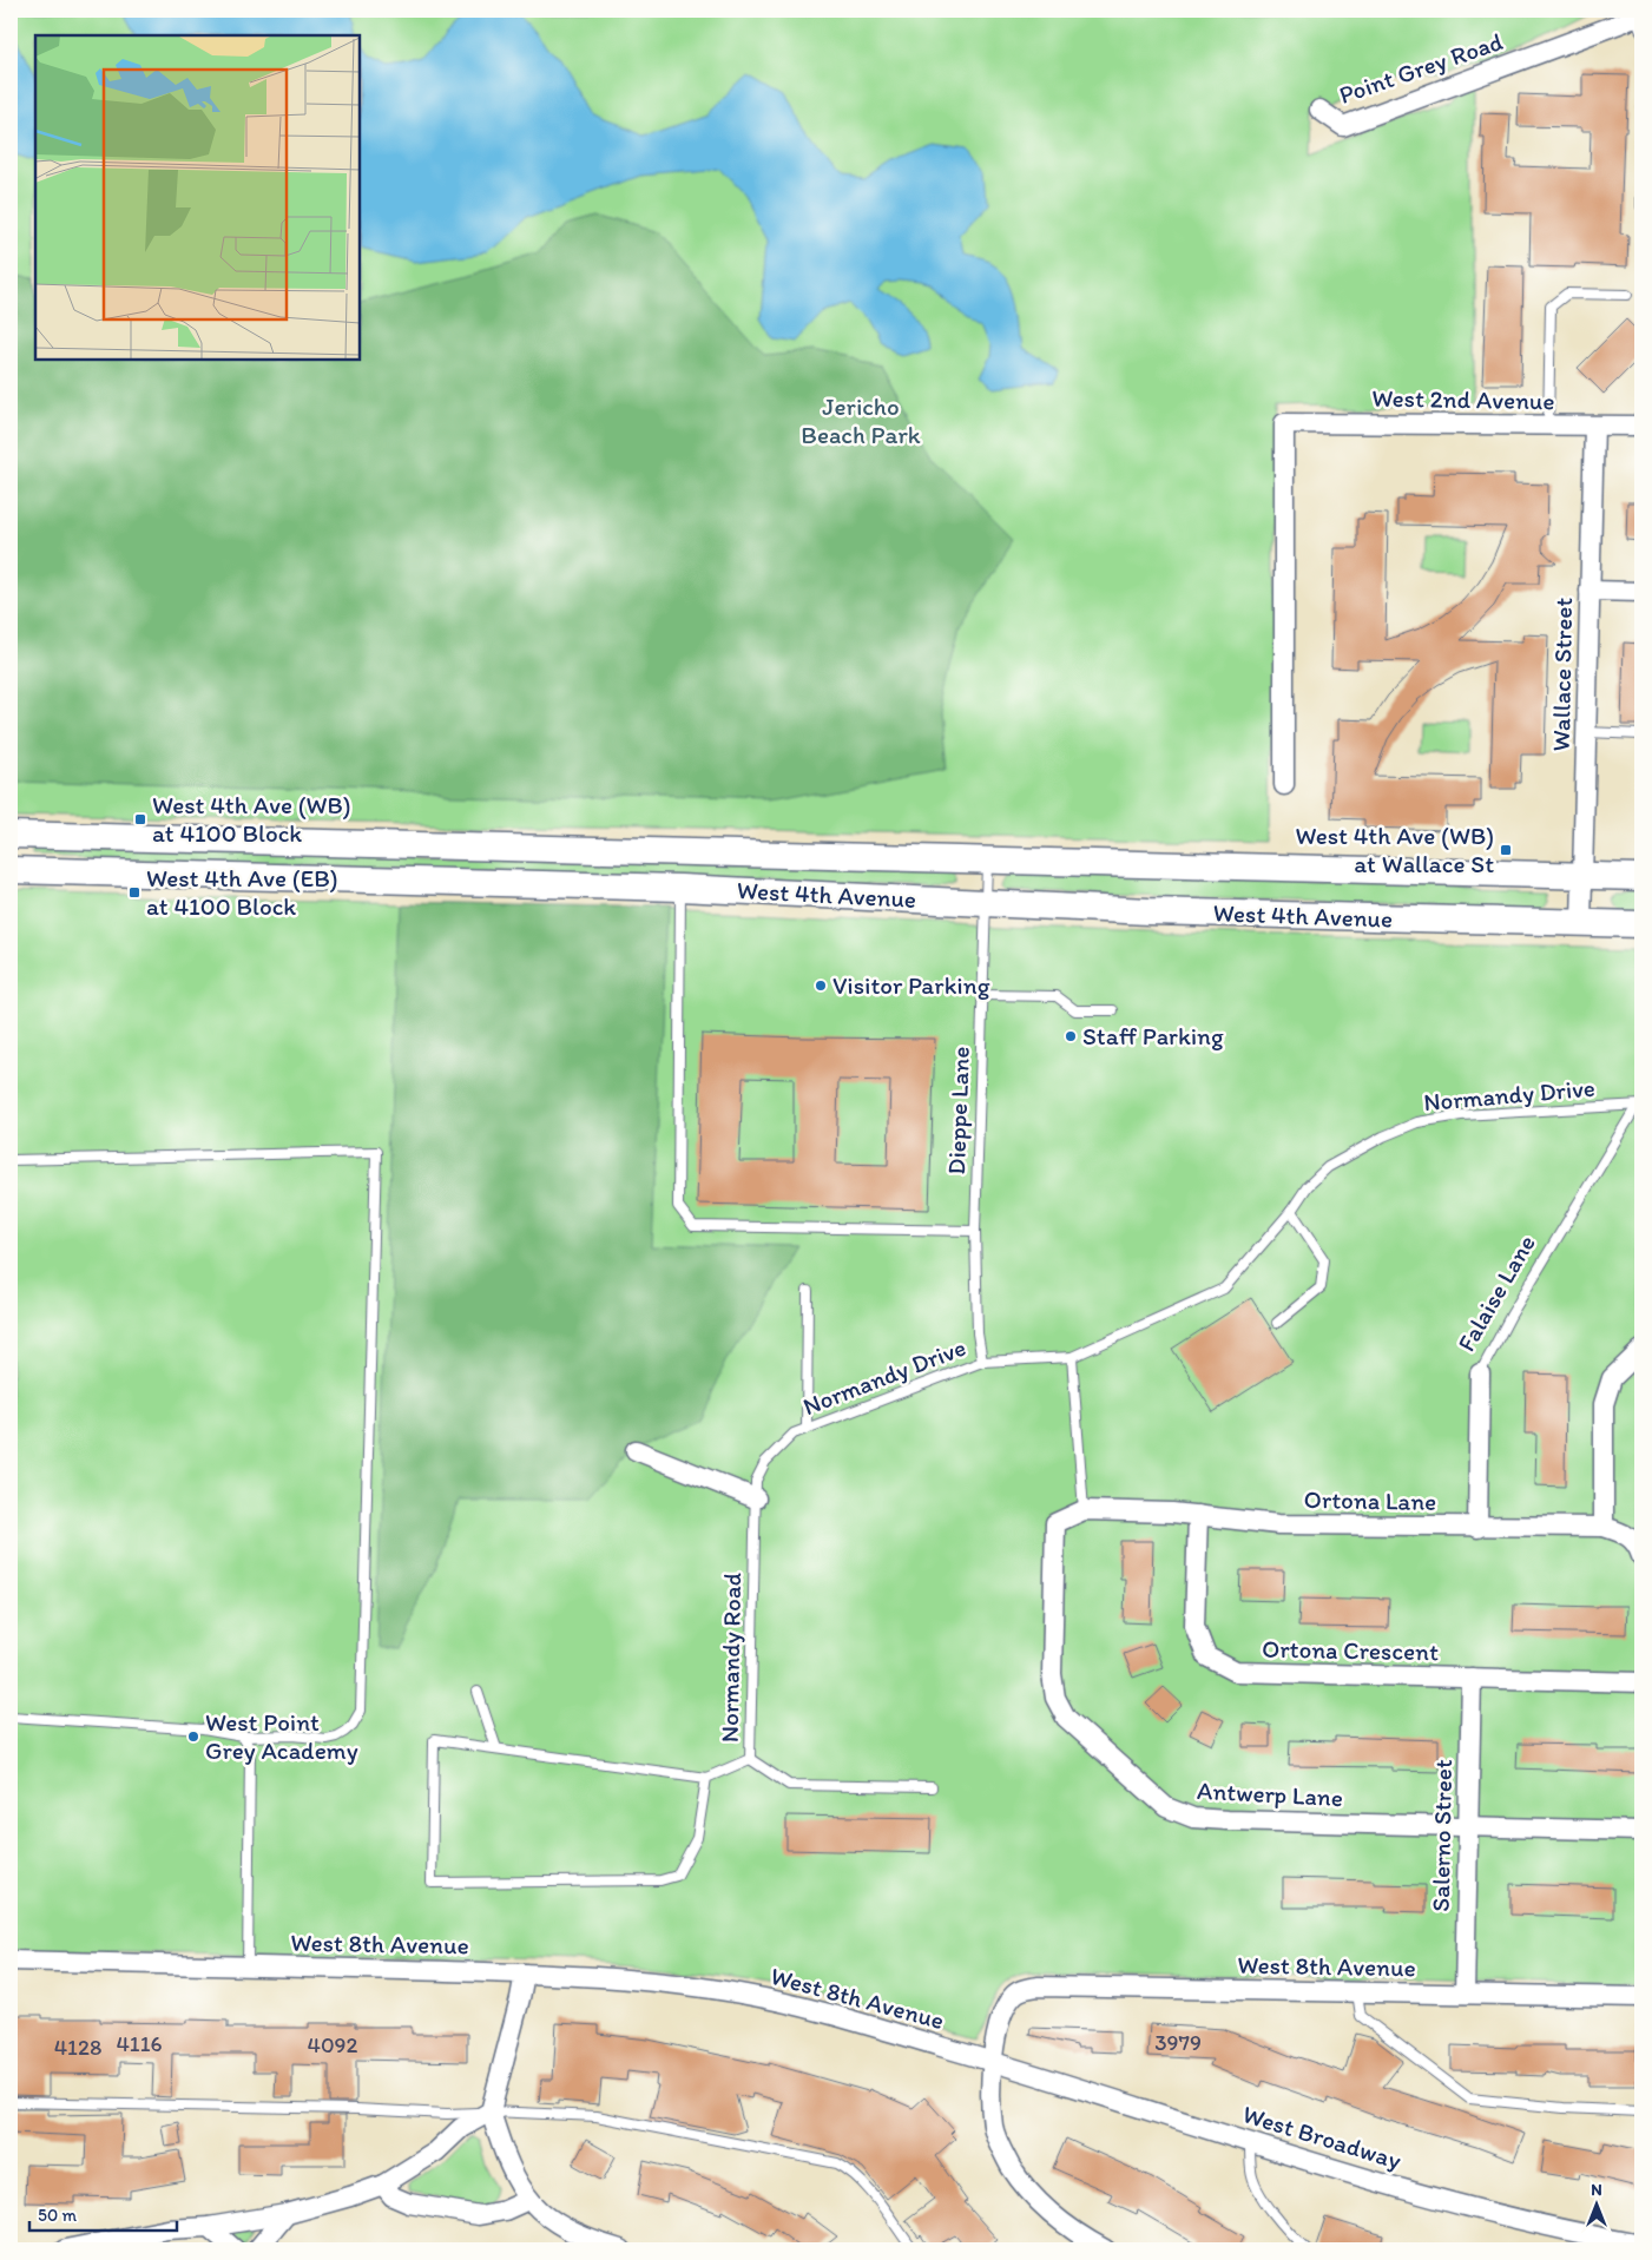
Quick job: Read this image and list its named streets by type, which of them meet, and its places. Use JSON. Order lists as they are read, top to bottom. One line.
{"streets":{"main road":["West 4th Avenue"],"street":["Point Grey Road","West 2nd Avenue","Wallace Street","Falaise Lane","Ortona Lane","Ortona Crescent","Antwerp Lane","Salerno Street","West 8th Avenue","West Broadway"],"lane":["Normandy Drive","Dieppe Lane","Normandy Road"]},"crossings":[["West 2nd Avenue","Wallace Street"],["Wallace Street","West 4th Avenue"],["West 4th Avenue","Dieppe Lane"],["Normandy Drive","Dieppe Lane"],["Normandy Drive","Falaise Lane"],["Normandy Drive","Normandy Road"],["Falaise Lane","Ortona Lane"],["Ortona Lane","Ortona Crescent"],["Ortona Lane","Antwerp Lane"],["Ortona Crescent","Salerno Street"],["Antwerp Lane","Salerno Street"],["Salerno Street","West 8th Avenue"],["West 8th Avenue","West Broadway"]],"parks":["Jericho Beach Park"],"places":{"transit":["West 4th Ave (WB) at 4100 Block","West 4th Ave (WB) at Wallace St","West 4th Ave (EB) at 4100 Block"],"other":["Visitor Parking","Staff Parking","West Point Grey Academy"]},"house_numbers":["3979","4116","4092","4128"],"scale_bar":"50 m","north":"top"}
